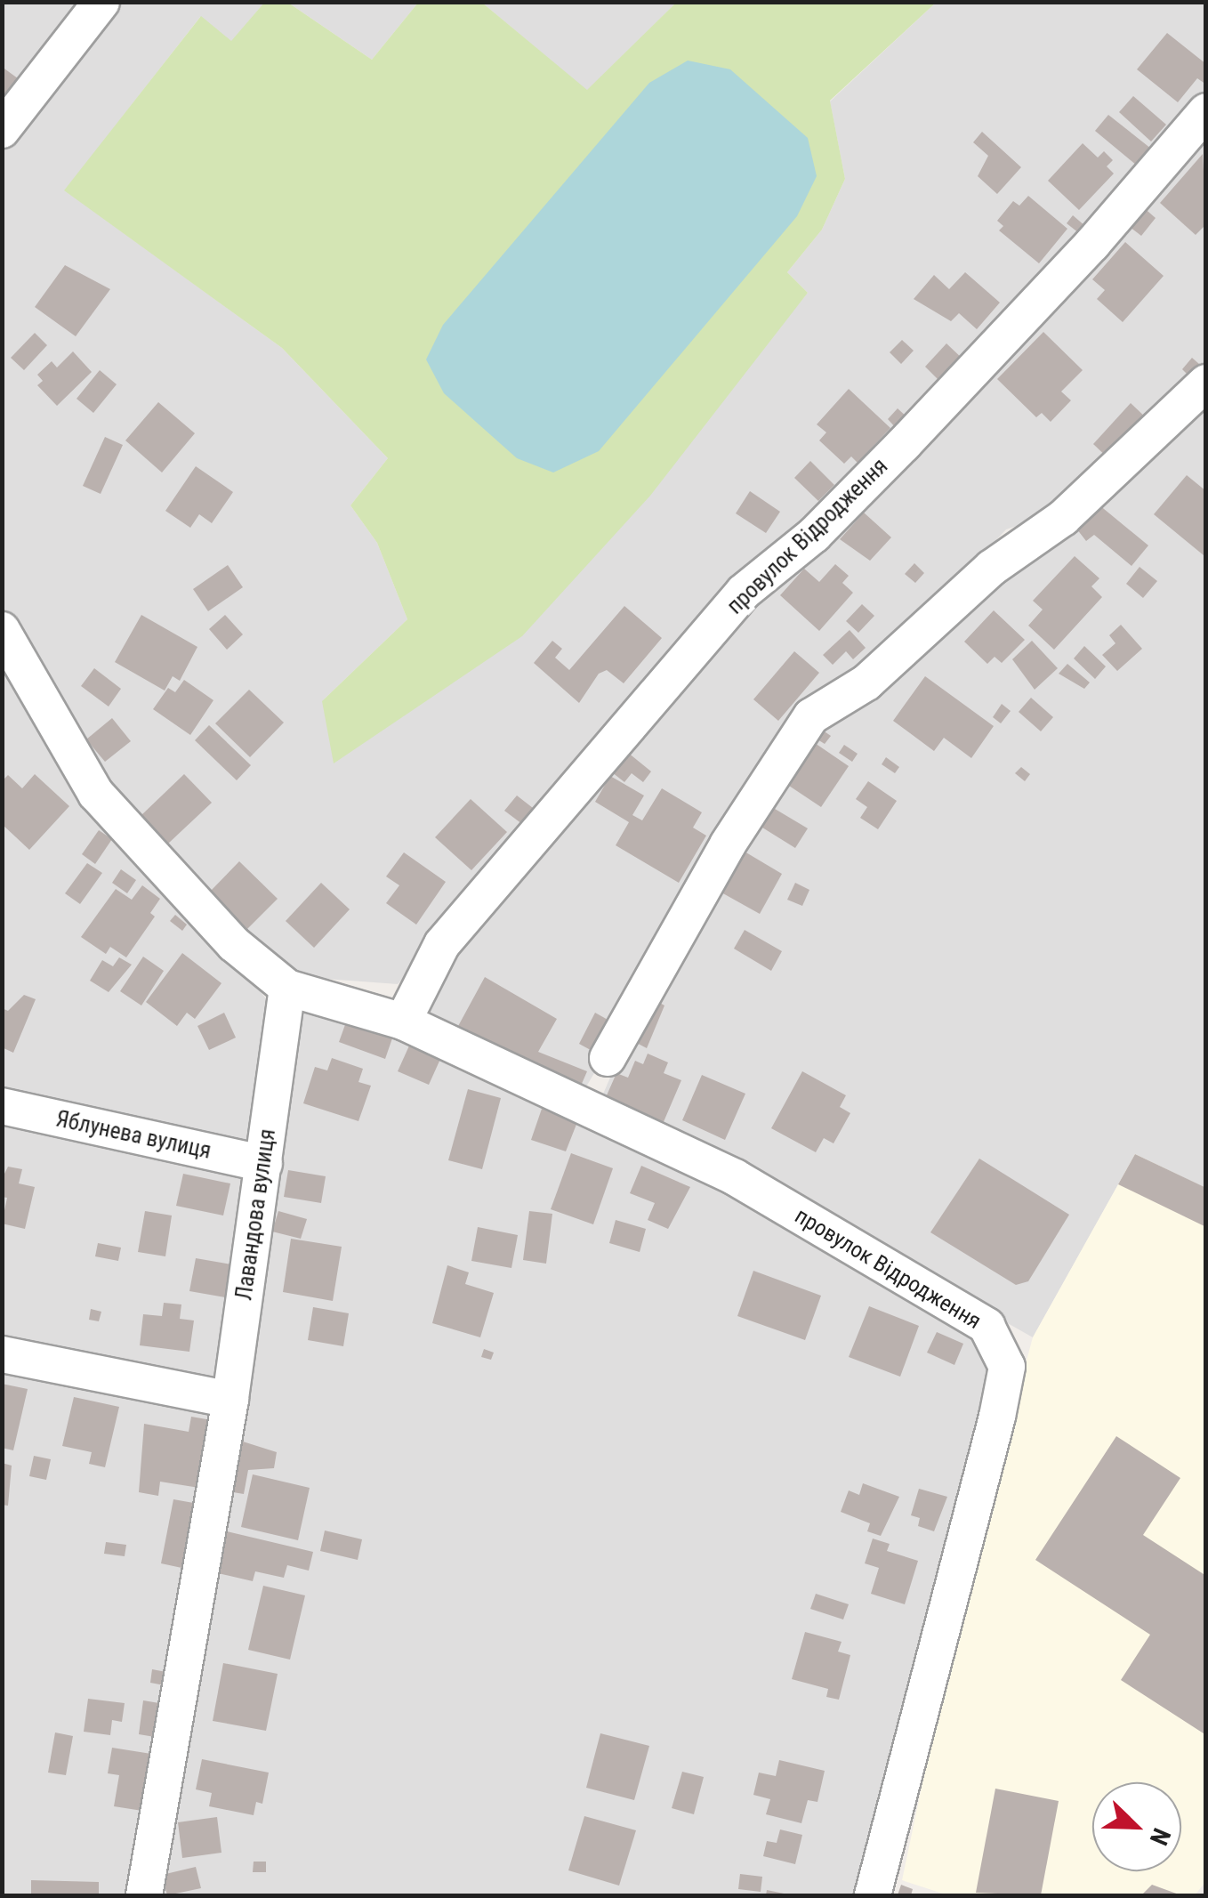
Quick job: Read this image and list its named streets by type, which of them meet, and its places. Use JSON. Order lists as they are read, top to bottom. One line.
{"streets":{"street":["провулок Відродження","Яблунева вулиця","Лавандова вулиця"]},"crossings":[["провулок Відродження","Лавандова вулиця"],["Яблунева вулиця","Лавандова вулиця"]],"north":"bottom right"}
